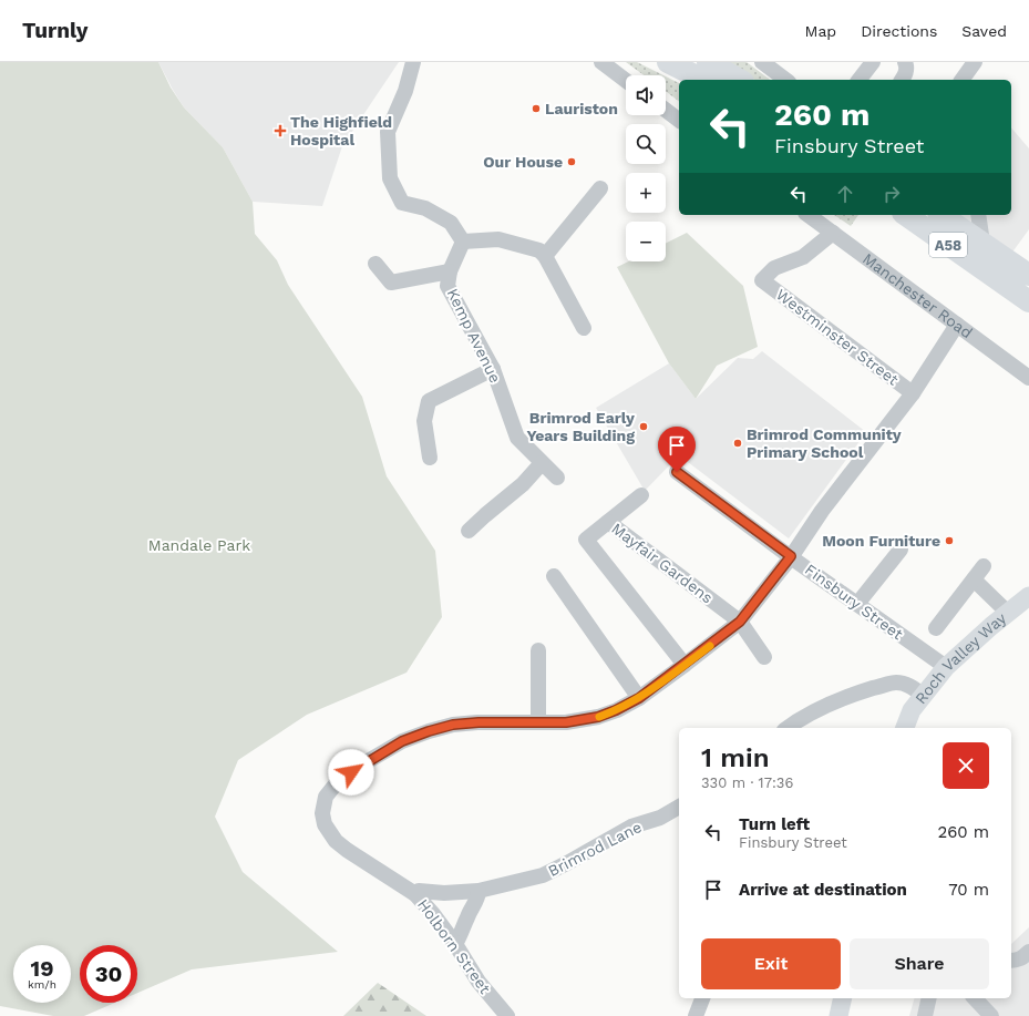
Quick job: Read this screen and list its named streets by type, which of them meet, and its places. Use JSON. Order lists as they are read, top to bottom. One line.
{"streets":{"highway":["A58"],"main road":["Roch Valley Way"],"street":["Manchester Road","Kemp Avenue","Westminster Street","Mayfair Gardens","Finsbury Street","Brimrod Lane","Holborn Street"]},"crossings":[["Manchester Road","Westminster Street"],["Manchester Road","Holborn Street"],["Westminster Street","Holborn Street"],["Mayfair Gardens","Holborn Street"],["Finsbury Street","Roch Valley Way"],["Finsbury Street","Holborn Street"],["Brimrod Lane","Holborn Street"]],"parks":["Mandale Park"],"places":{"other":["Lauriston","Our House","Brimrod Early Years Building","Brimrod Community Primary School","Moon Furniture"],"health":["The Highfield Hospital"]},"page":{"header":"Turnly","nav":["Map","Directions","Saved"],"map_buttons":["+","−"],"turn":["260 m","Finsbury Street"],"heading":["1 min","330 m · 17:36"],"list":[{"name":"Turn left","note":"Finsbury Street","value":"260 m"},{"name":"Arrive at destination","value":"70 m"}],"buttons":["Exit","Share"],"speed":"19 km/h","limit":"30"}}
